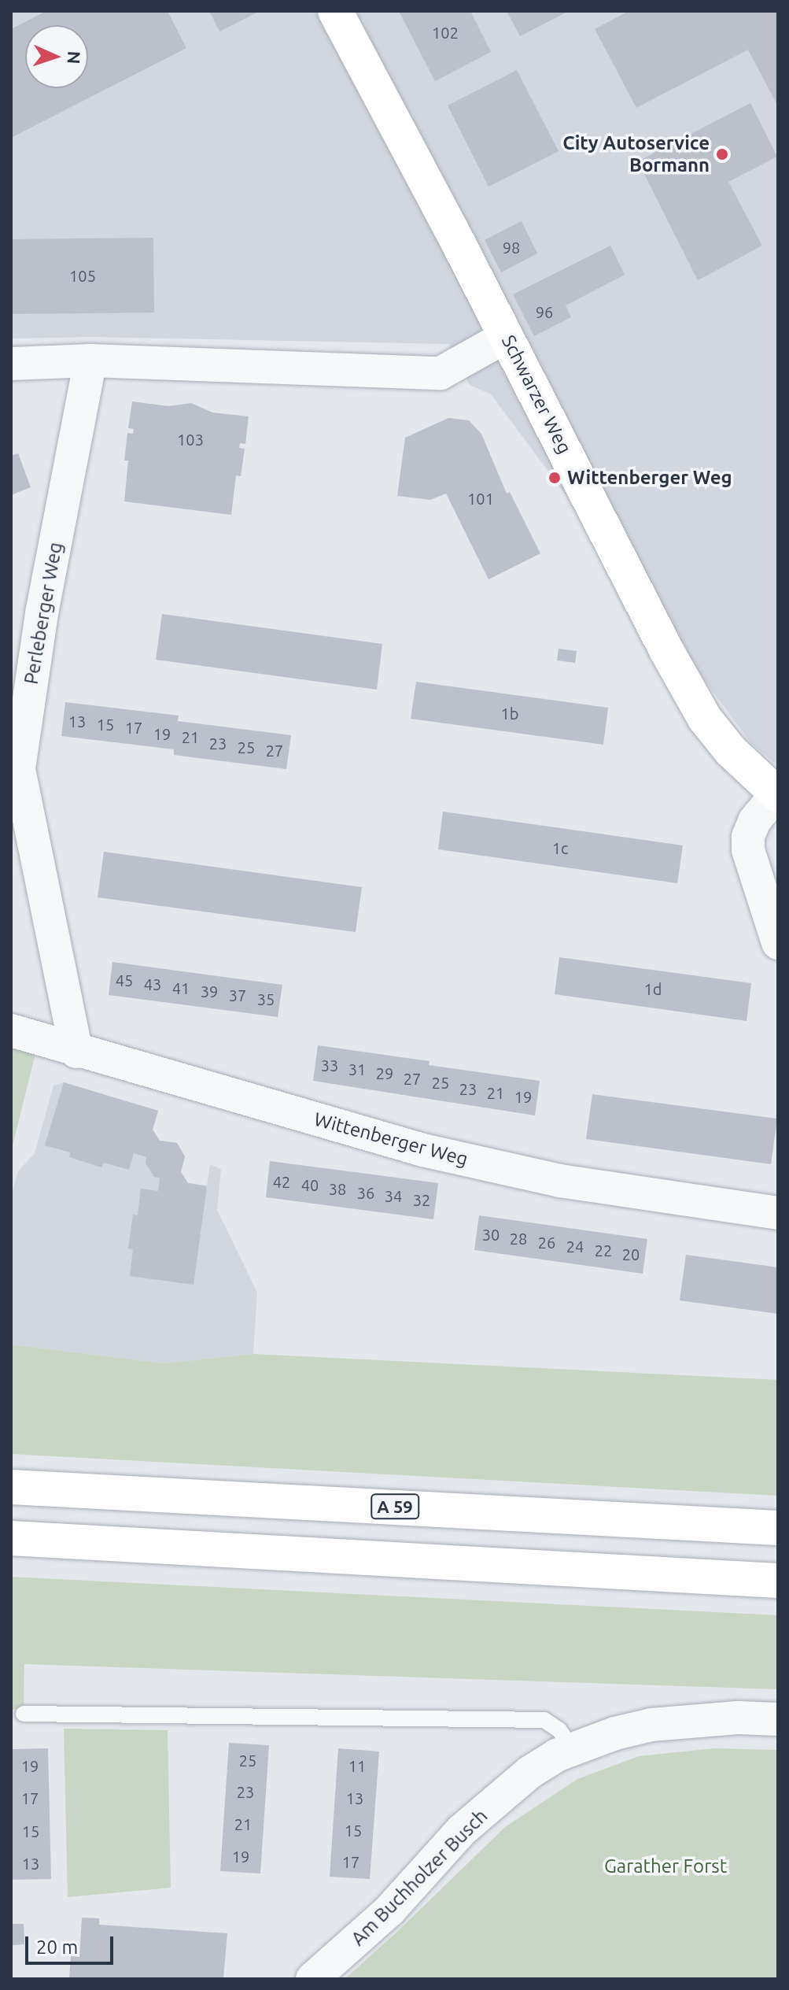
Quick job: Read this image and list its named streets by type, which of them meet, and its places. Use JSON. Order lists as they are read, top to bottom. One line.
{"streets":{"main road":["Schwarzer Weg","A 59"],"street":["Perleberger Weg","Wittenberger Weg","Am Buchholzer Busch"]},"crossings":[["Perleberger Weg","Wittenberger Weg"]],"parks":["Garather Forst"],"places":["City Autoservice Bormann","Wittenberger Weg"],"house_numbers":["102","98","105","96","103","101","1b","13","15","17","19","21","23","25","27","1c","45","43","41","1d","39","37","35","33","31","29","27","25","23","21","19","42","40","38","36","34","32","30","28","26","24","22","20","25","19","11","23","17","13","21","15","15","19","17","13"],"scale_bar":"20 m","north":"right"}
